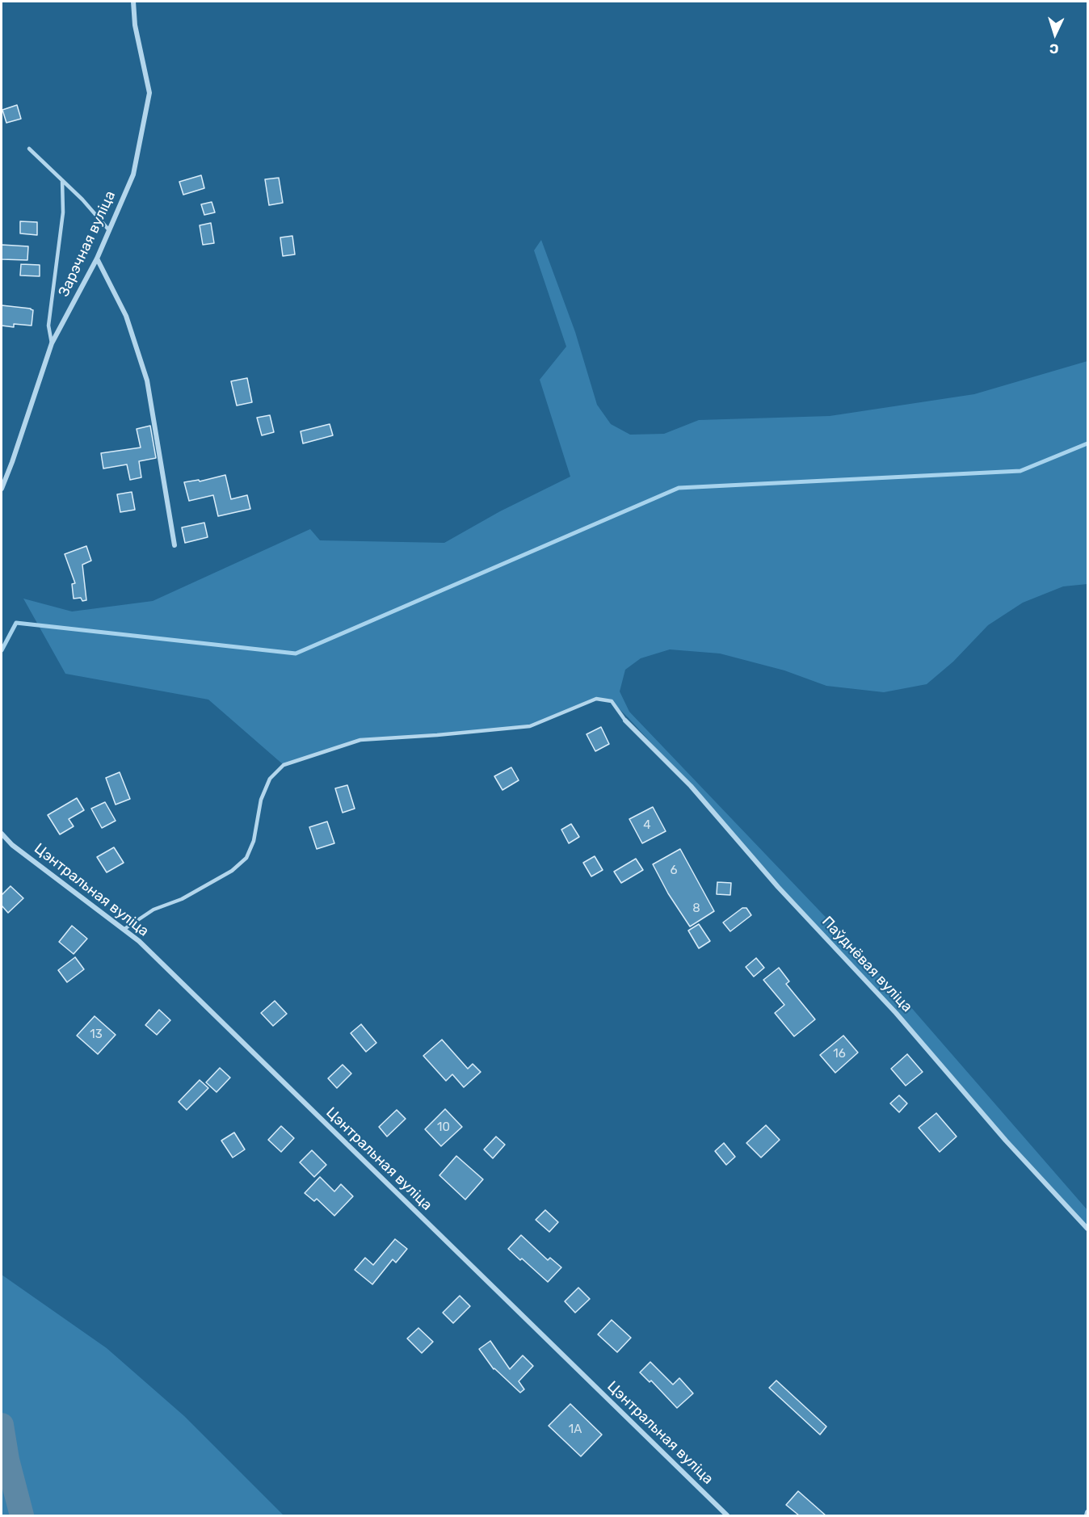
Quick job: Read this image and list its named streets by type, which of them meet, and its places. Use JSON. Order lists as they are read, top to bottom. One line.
{"streets":{"street":["Зарэчная вуліца","Цэнтральная вуліца","Паўднёвая вуліца"]},"house_numbers":["4","6","8","13","16","10","1А"],"north":"bottom"}
